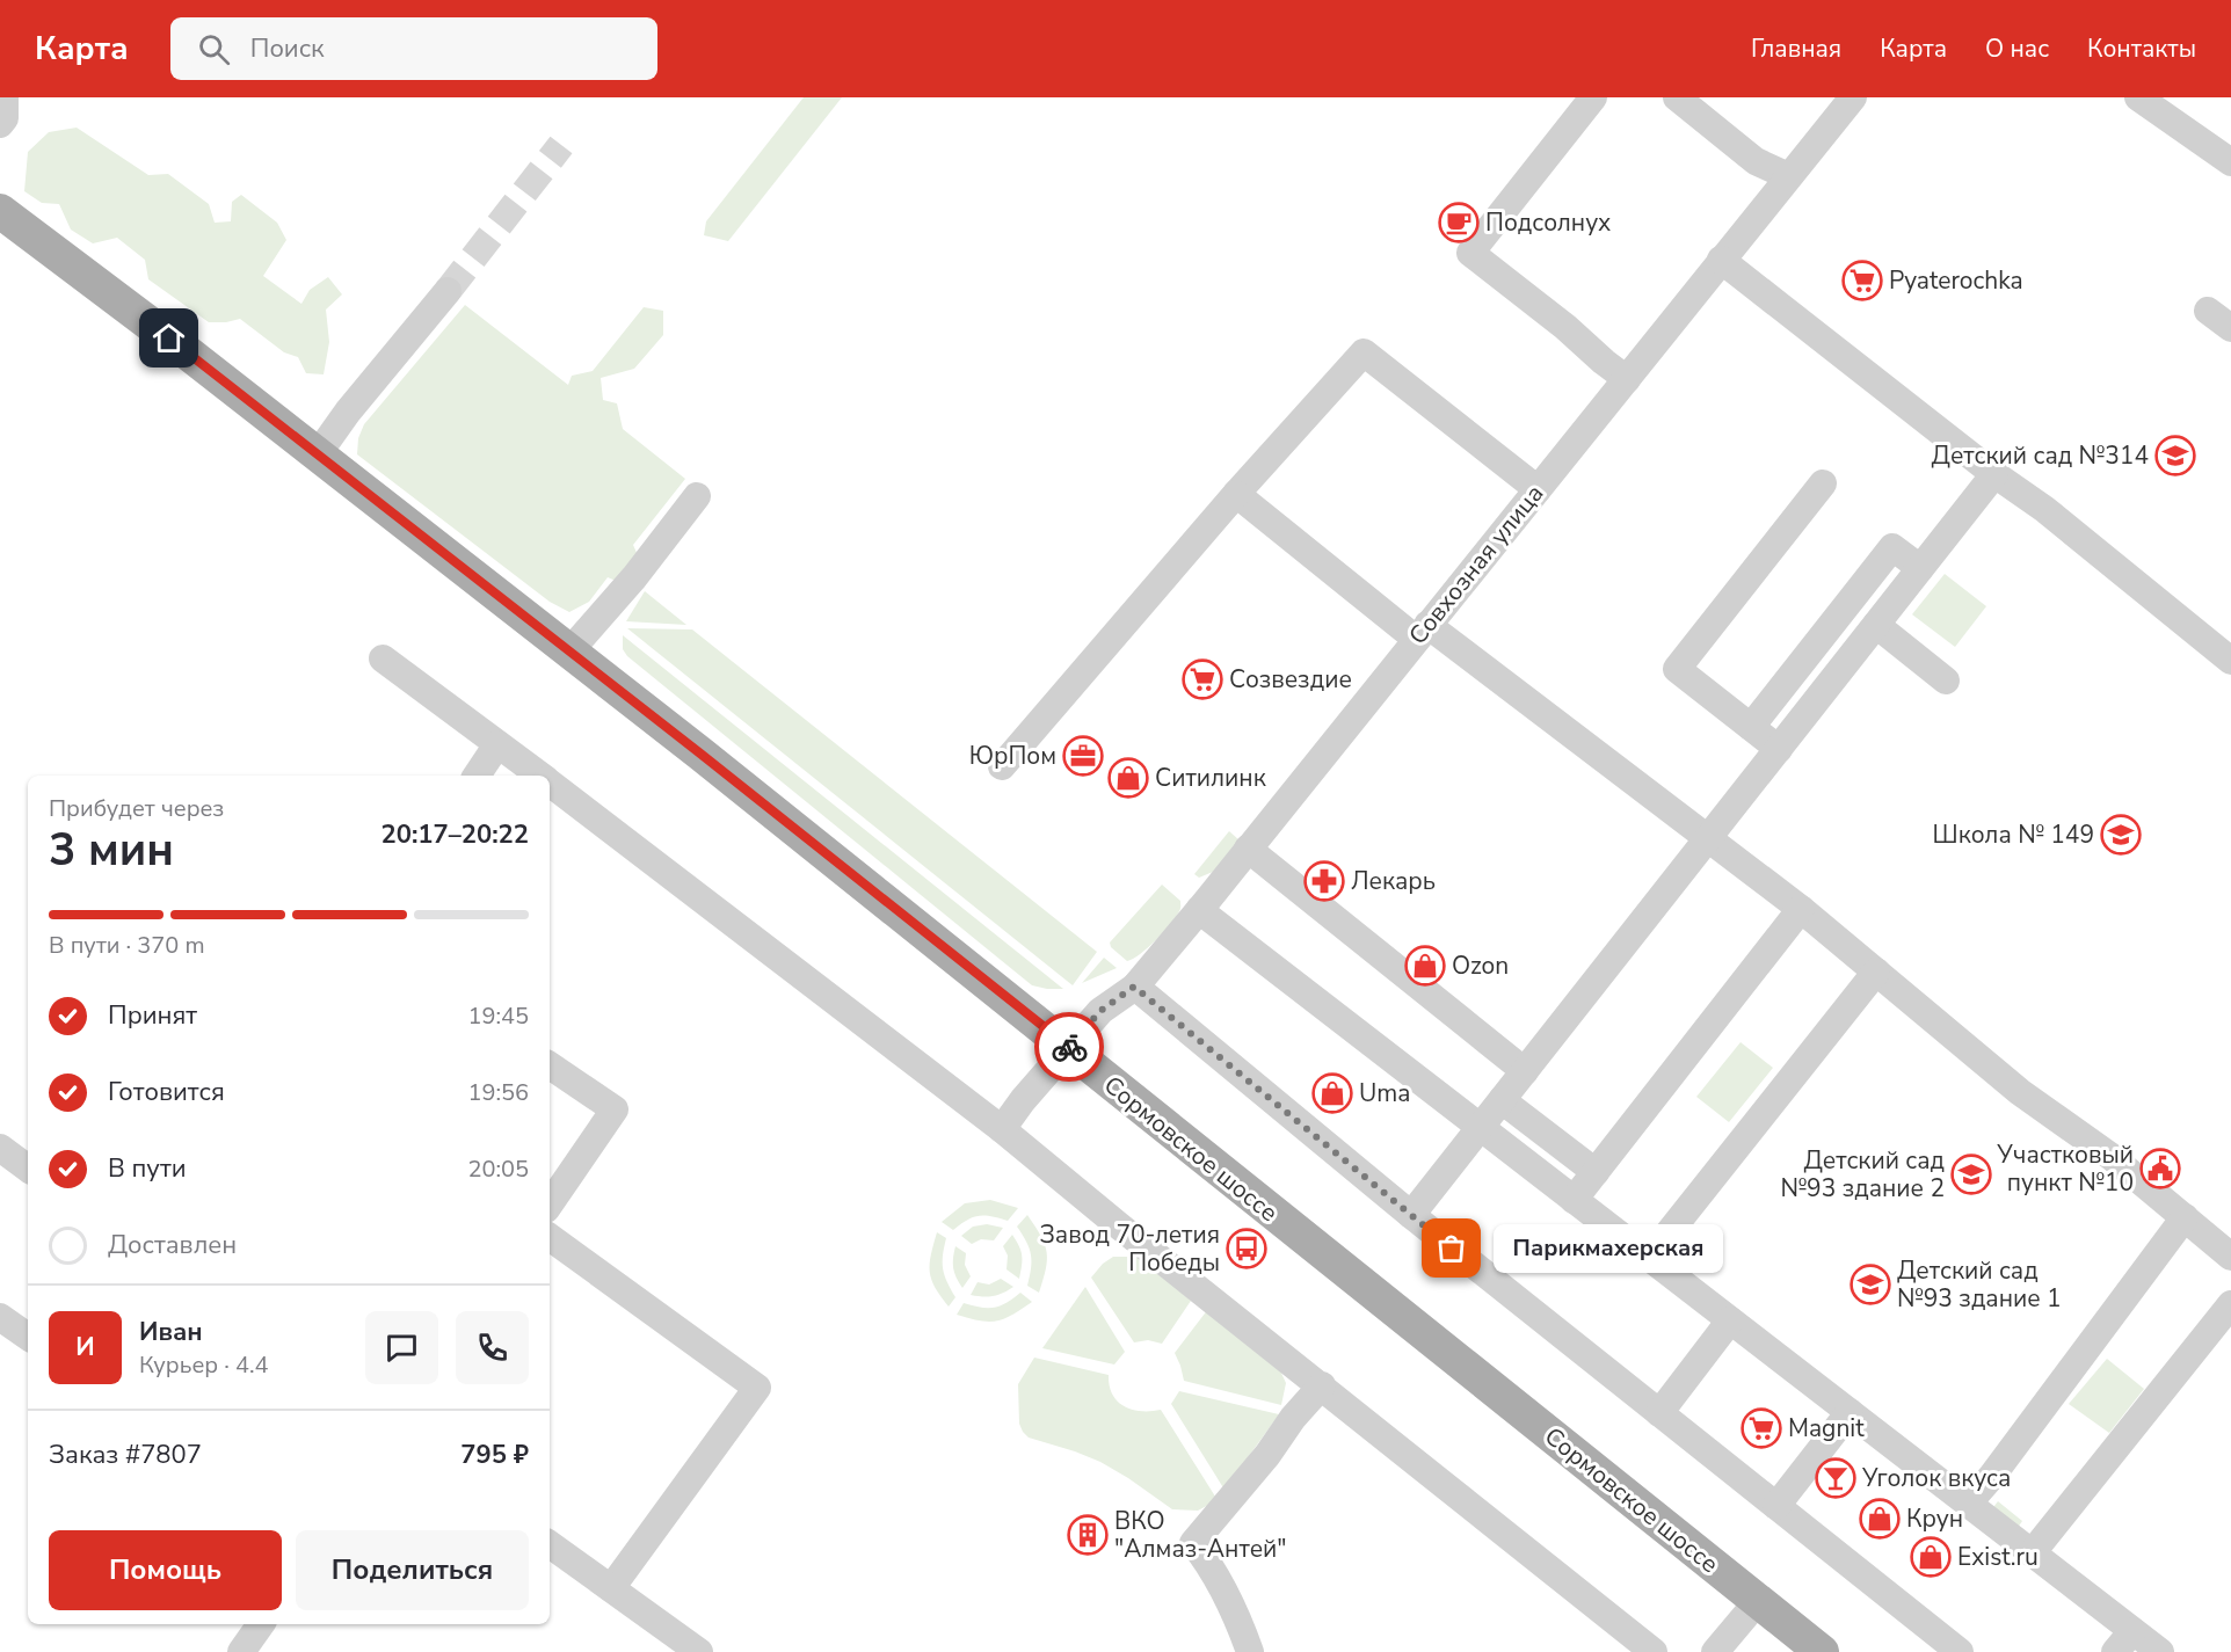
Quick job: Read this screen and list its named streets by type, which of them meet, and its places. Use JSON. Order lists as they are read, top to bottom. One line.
{"streets":{"main road":["Сормовское шоссе"],"street":["Совхозная улица"]},"crossings":[["Совхозная улица","Сормовское шоссе"]],"places":{"cafe":["Подсолнух"],"supermarket":["Pyaterochka","Созвездие","Magnit"],"school or university":["Детский сад №314","Школа № 149","Детский сад №93 здание 2","Детский сад №93 здание 1"],"office":["ЮрПом"],"shop":["Ситилинк","Ozon","Uma","Крун","Exist.ru"],"pharmacy":["Лекарь"],"public building":["Участковый пункт №10"],"bus stop":["Завод 70-летия Победы"],"other":["Парикмахерская"],"bar":["Уголок вкуса"],"building":["ВКО \"Алмаз-Антей\""]},"page":{"header":"Карта","search":"Поиск","nav":["Главная","Карта","О нас","Контакты"],"heading":["3 мин","Прибудет через","20:17–20:22"],"panel":["Иван","Курьер · 4.4","Заказ #7807","795 ₽"],"bar":"В пути · 370 m","list":[["Принят","19:45"],["Готовится","19:56"],["В пути","20:05"],"Доставлен"],"bubble":"Парикмахерская","round":"И","buttons":["Помощь","Поделиться"]}}
